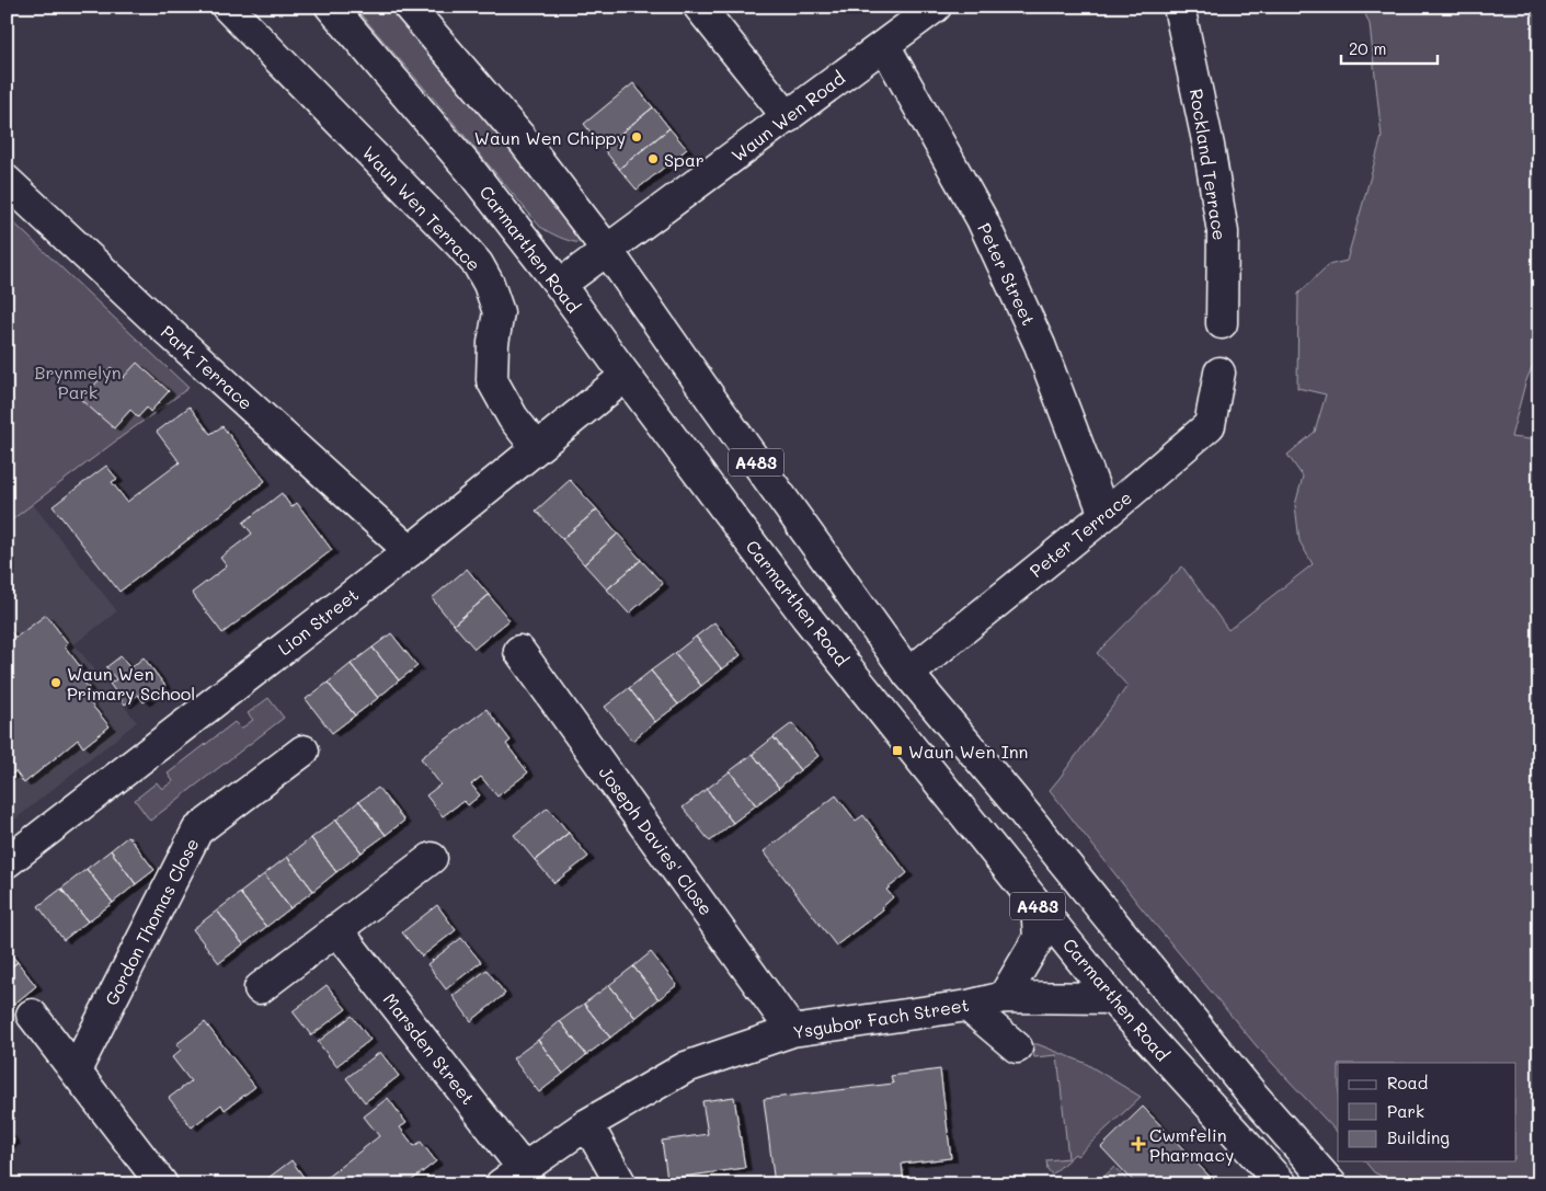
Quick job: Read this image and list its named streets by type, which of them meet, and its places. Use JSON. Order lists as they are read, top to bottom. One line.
{"streets":{"street":["Waun Wen Road","Rockland Terrace","Waun Wen Terrace","Carmarthen Road","Peter Street","Park Terrace","A483","Peter Terrace","Lion Street","Joseph Davies' Close","Gordon Thomas Close","Ysgubor Fach Street","Marsden Street"]},"crossings":[["Waun Wen Road","Carmarthen Road"],["Waun Wen Road","Peter Street"],["Waun Wen Road","A483"],["Waun Wen Terrace","Lion Street"],["Carmarthen Road","Lion Street"],["Carmarthen Road","Ysgubor Fach Street"],["Peter Street","Peter Terrace"],["Park Terrace","Lion Street"],["A483","Peter Terrace"],["Joseph Davies' Close","Ysgubor Fach Street"],["Ysgubor Fach Street","Marsden Street"]],"parks":["Brynmelyn Park"],"places":{"other":["Waun Wen Chippy","Spar","Waun Wen Primary School"],"transit":["Waun Wen Inn"],"health":["Cwmfelin Pharmacy"]},"legend":["Road","Park","Building"],"scale_bar":"20 m"}
